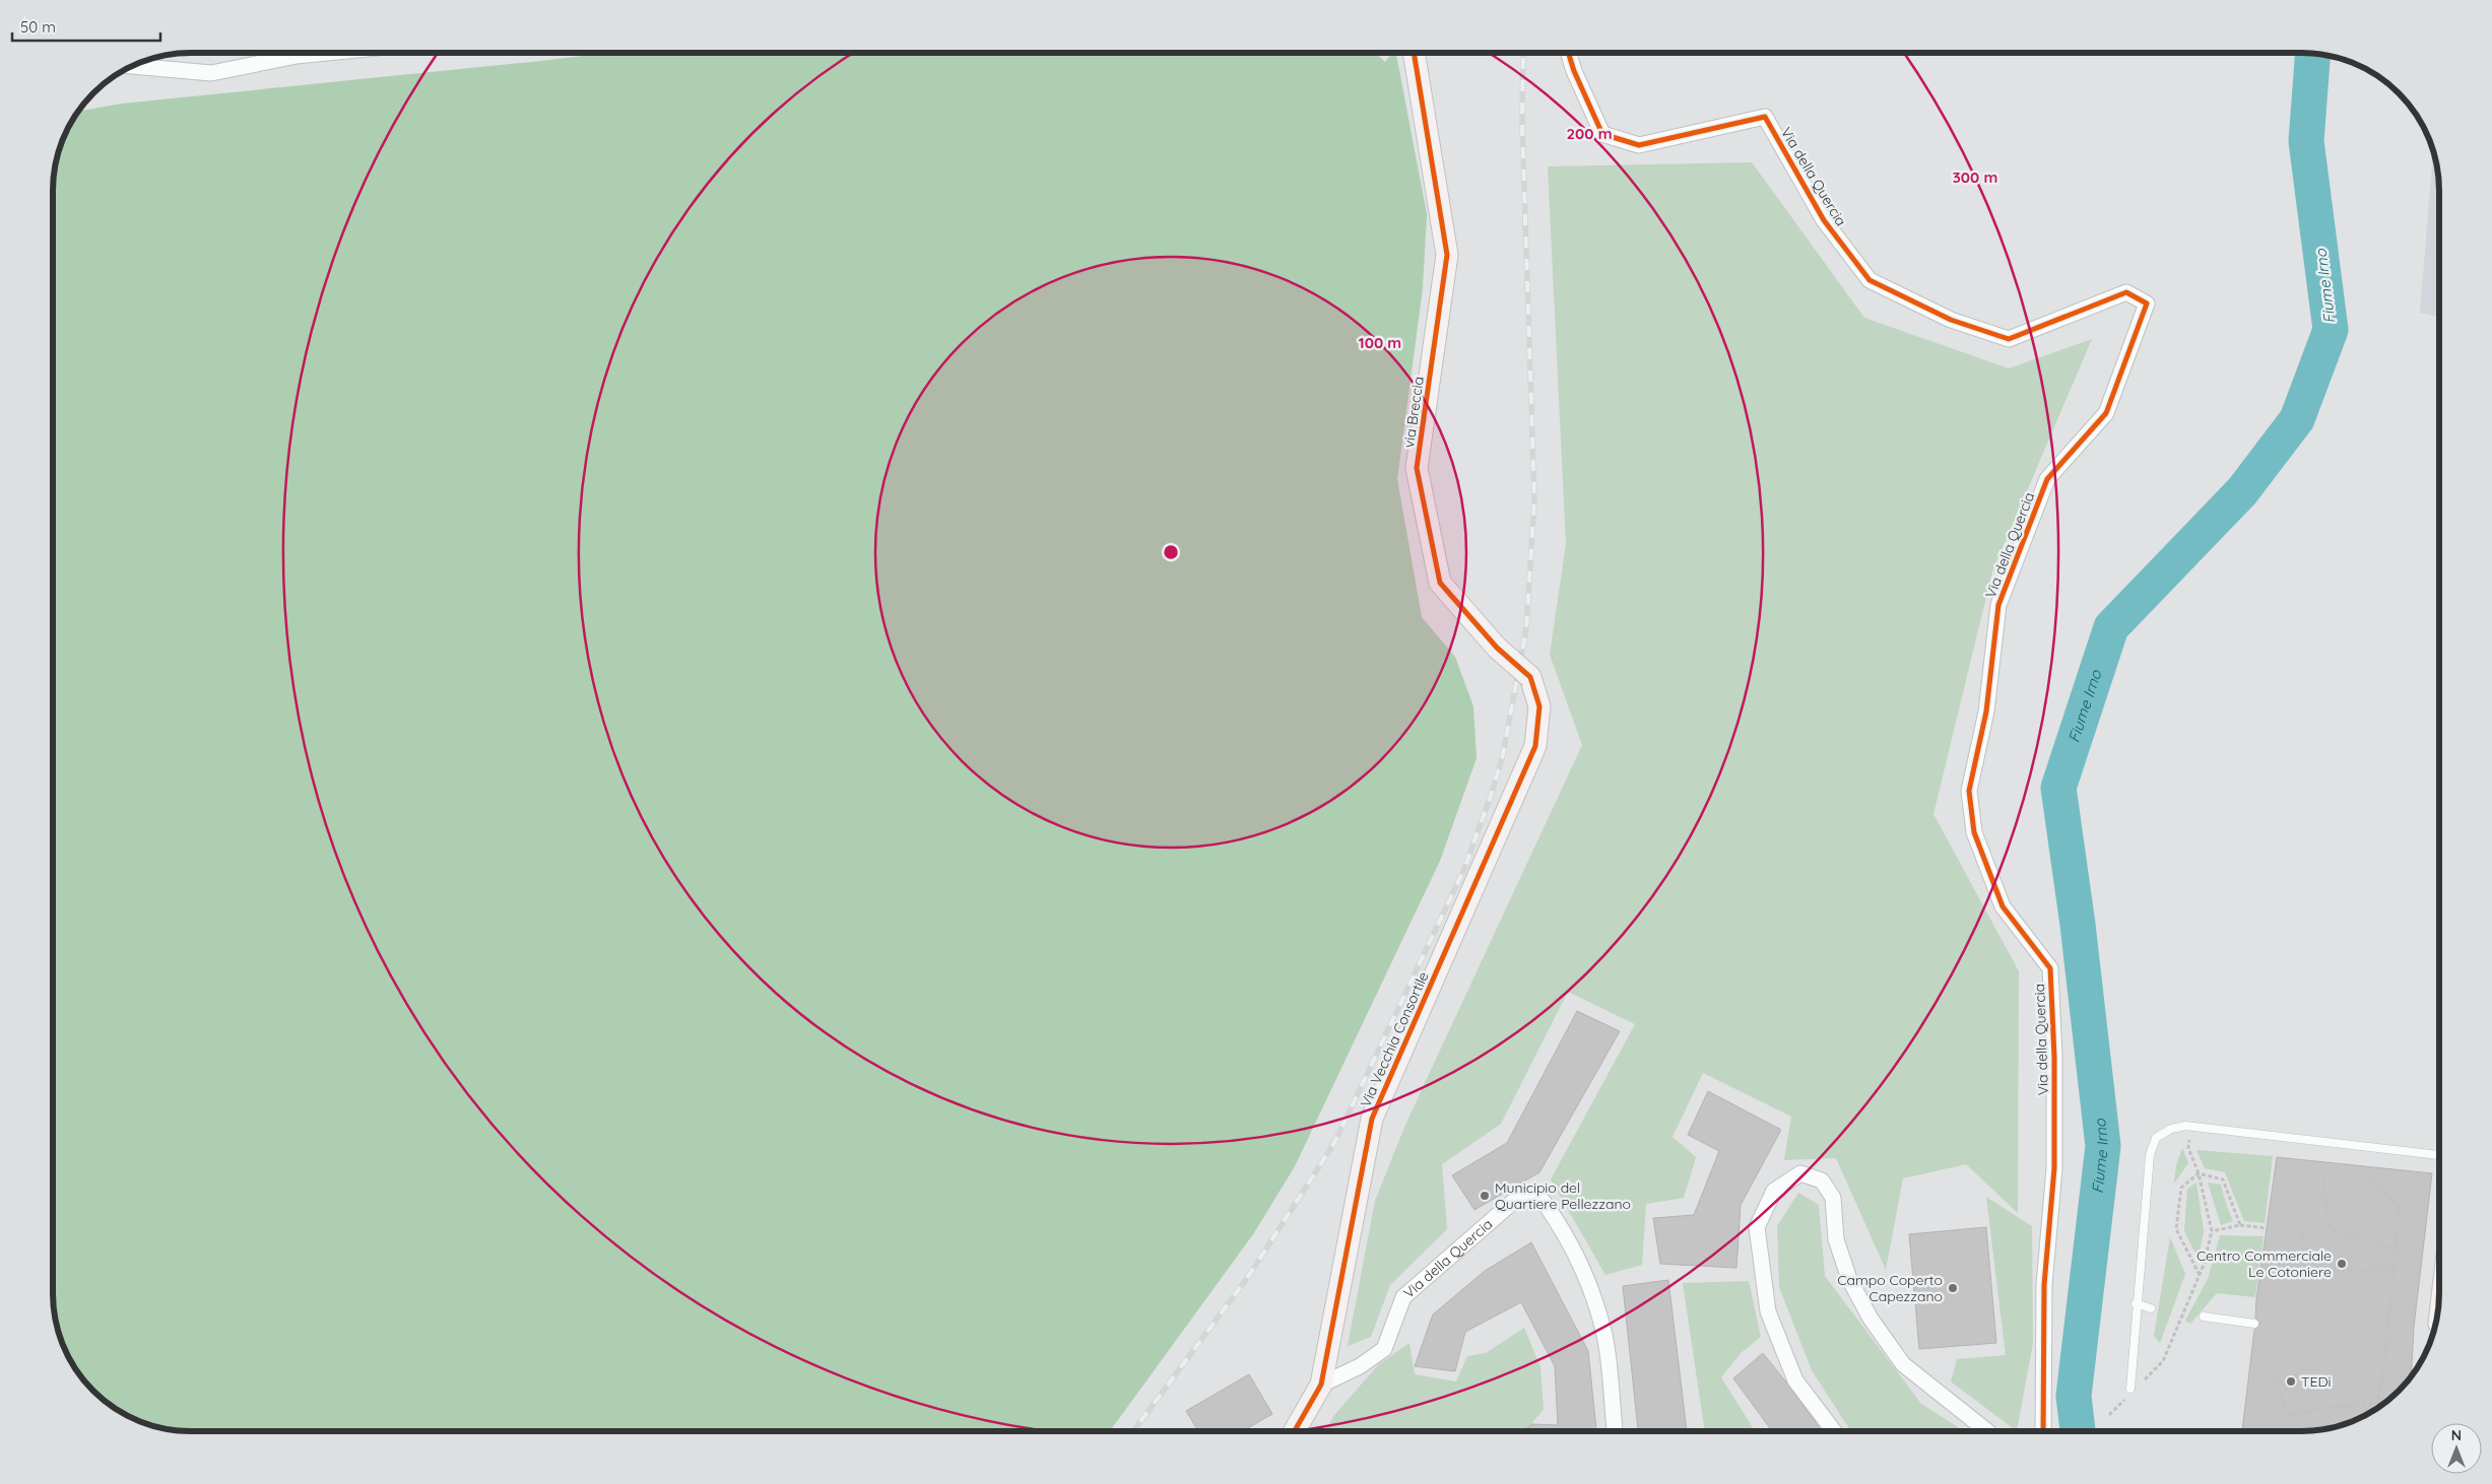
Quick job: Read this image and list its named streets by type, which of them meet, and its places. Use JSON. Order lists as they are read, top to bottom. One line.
{"streets":{"street":["Via della Quercia","via Breccia","Via Vecchia Consortile"]},"crossings":[["Via della Quercia","Via Vecchia Consortile"],["via Breccia","Via Vecchia Consortile"]],"water":["Fiume Irno"],"places":["Municipio del Quartiere Pellezzano","Centro Commerciale Le Cotoniere","Campo Coperto Capezzano","TEDi"],"scale_bar":"50 m","north":"top","rings":["200 m","300 m","100 m"]}
